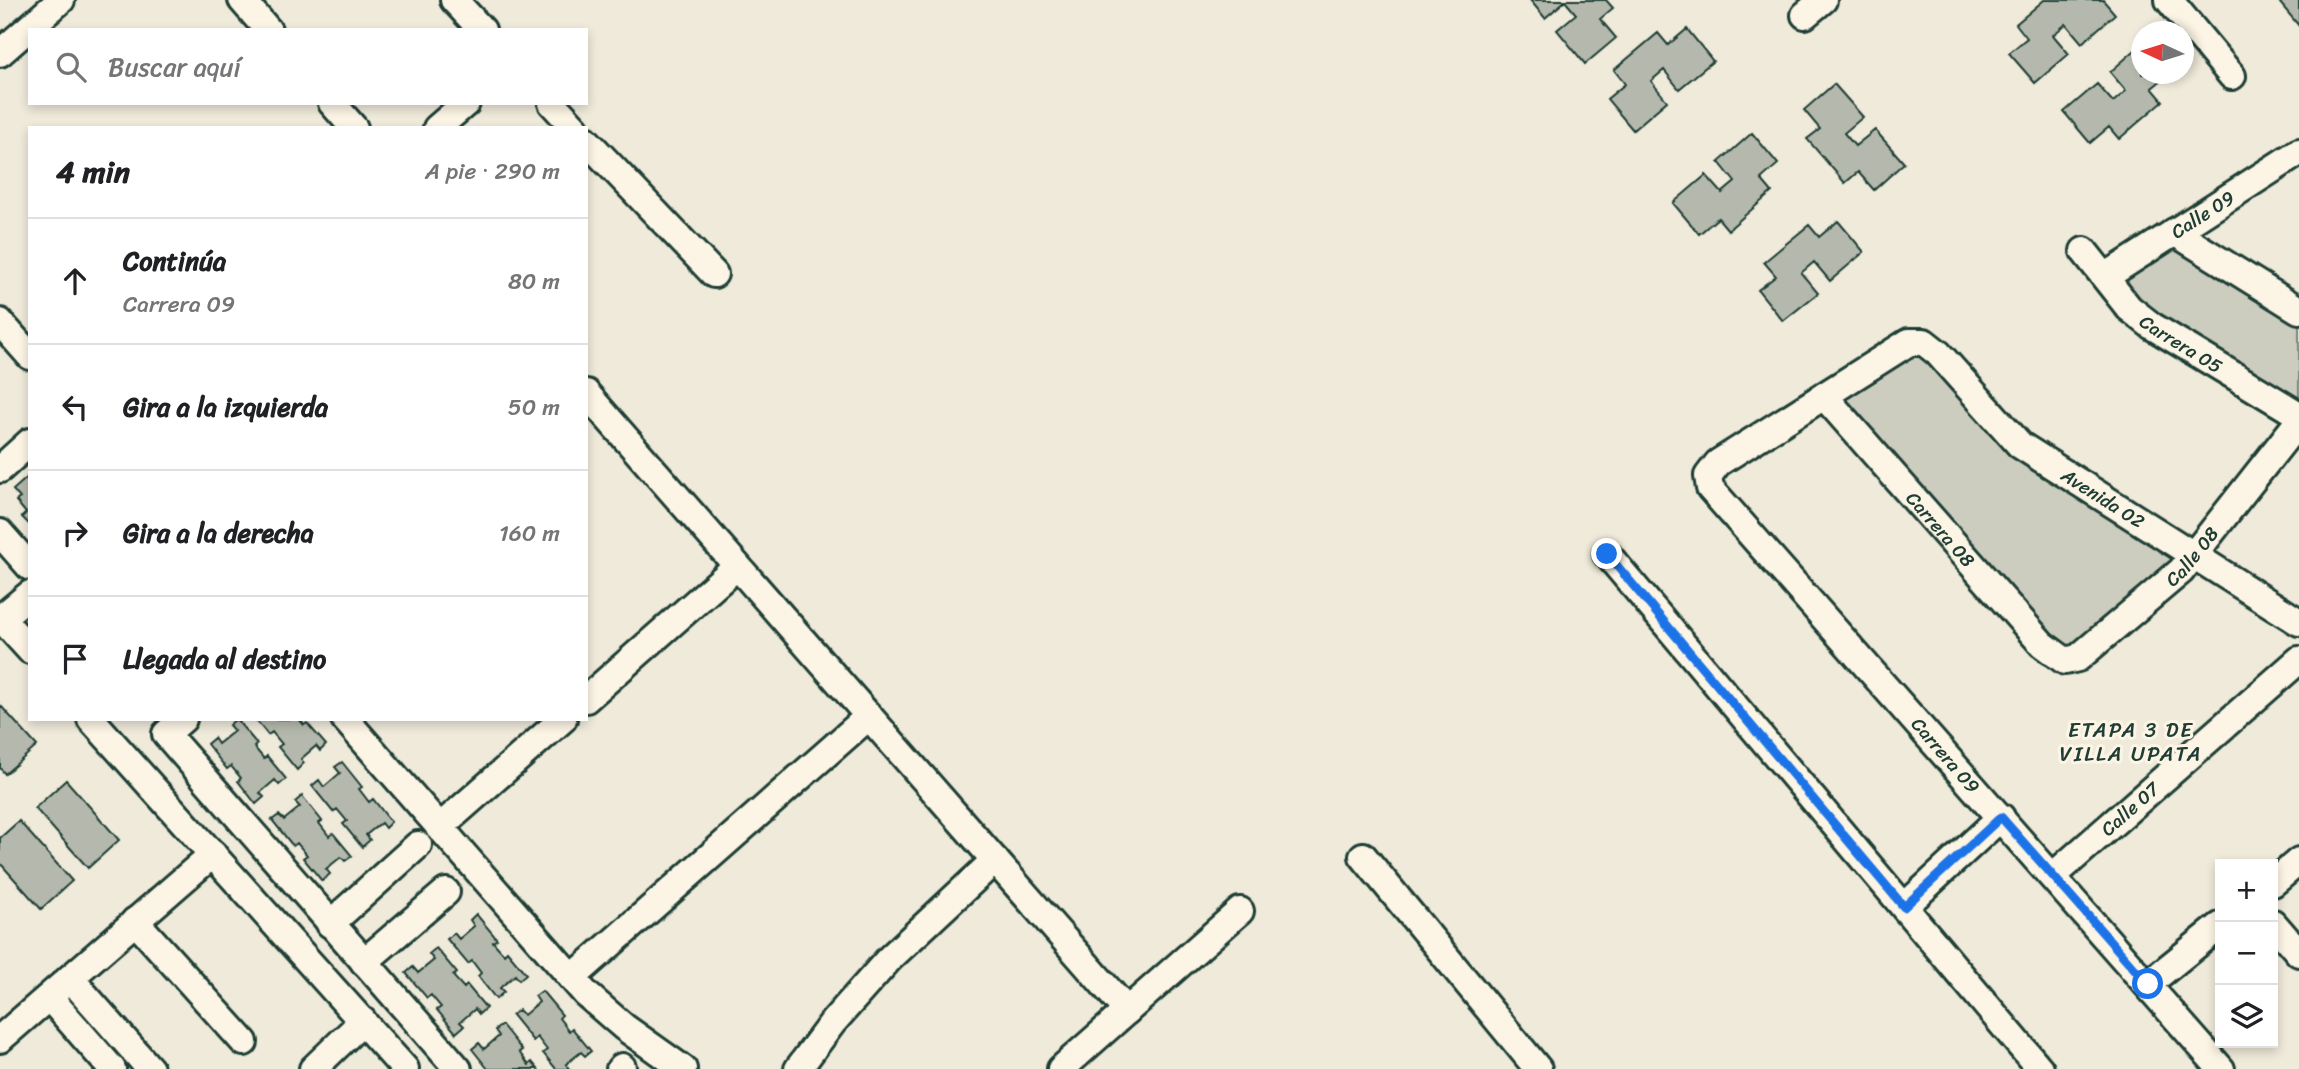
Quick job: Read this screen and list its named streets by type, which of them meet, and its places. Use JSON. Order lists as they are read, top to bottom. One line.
{"streets":{"street":["Calle 09","Carrera 05","Avenida 02","Carrera 08","Calle 08","Carrera 09","Calle 07"]},"crossings":[["Calle 09","Carrera 05"],["Avenida 02","Carrera 08"],["Avenida 02","Calle 08"],["Avenida 02","Carrera 09"],["Carrera 08","Calle 08"],["Carrera 08","Carrera 09"],["Carrera 09","Calle 07"]],"districts":["ETAPA 3 DE VILLA UPATA"],"north":"left","page":{"search":"Buscar aquí","heading":["4 min","A pie · 290 m"],"list":[["Continúa","Carrera 09","80 m"],["Gira a la izquierda","50 m"],["Gira a la derecha","160 m"],"Llegada al destino"],"map_buttons":["+","−"]}}
